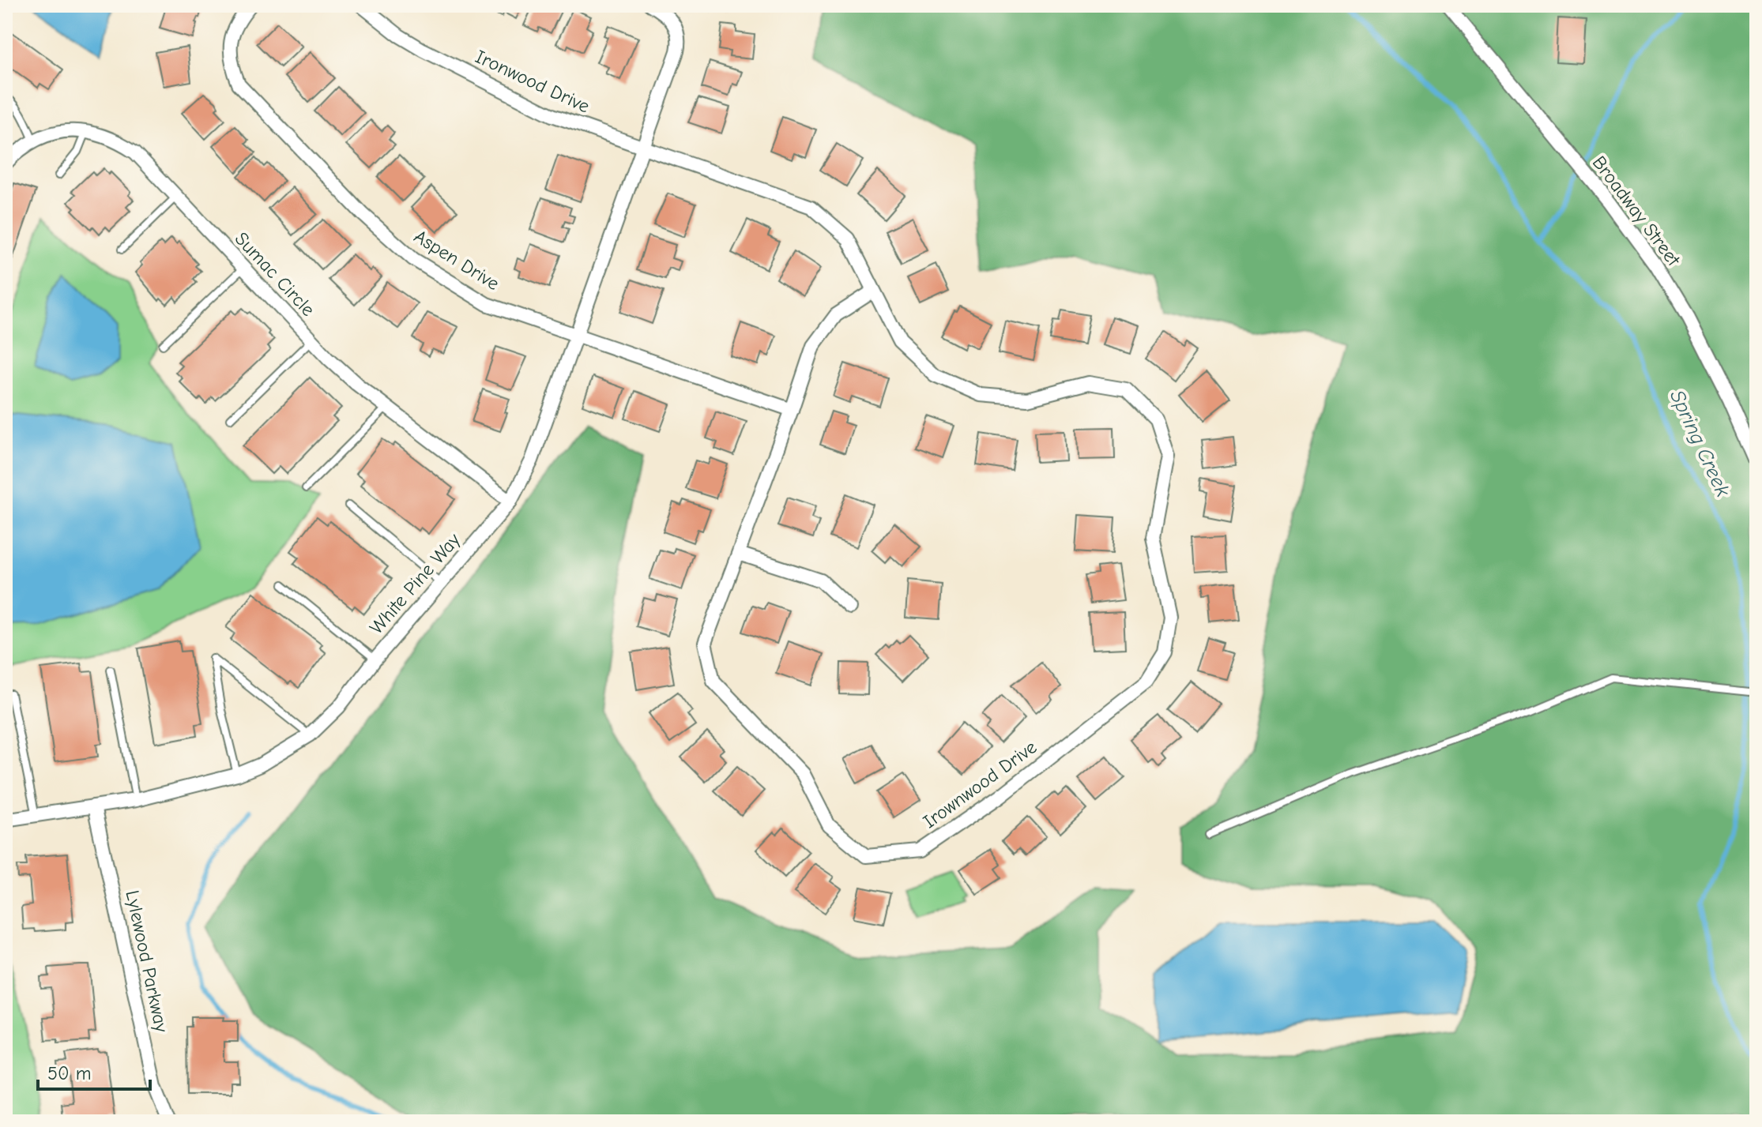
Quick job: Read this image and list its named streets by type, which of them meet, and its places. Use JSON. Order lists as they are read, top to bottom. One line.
{"streets":{"street":["Ironwood Drive","Broadway Street","Aspen Drive","Sumac Circle","White Pine Way","Irownwood Drive","Lylewood Parkway"]},"crossings":[["Ironwood Drive","White Pine Way"],["Ironwood Drive","Irownwood Drive"],["Aspen Drive","White Pine Way"],["Aspen Drive","Irownwood Drive"],["Sumac Circle","White Pine Way"],["White Pine Way","Lylewood Parkway"]],"water":["Spring Creek"],"scale_bar":"50 m"}
